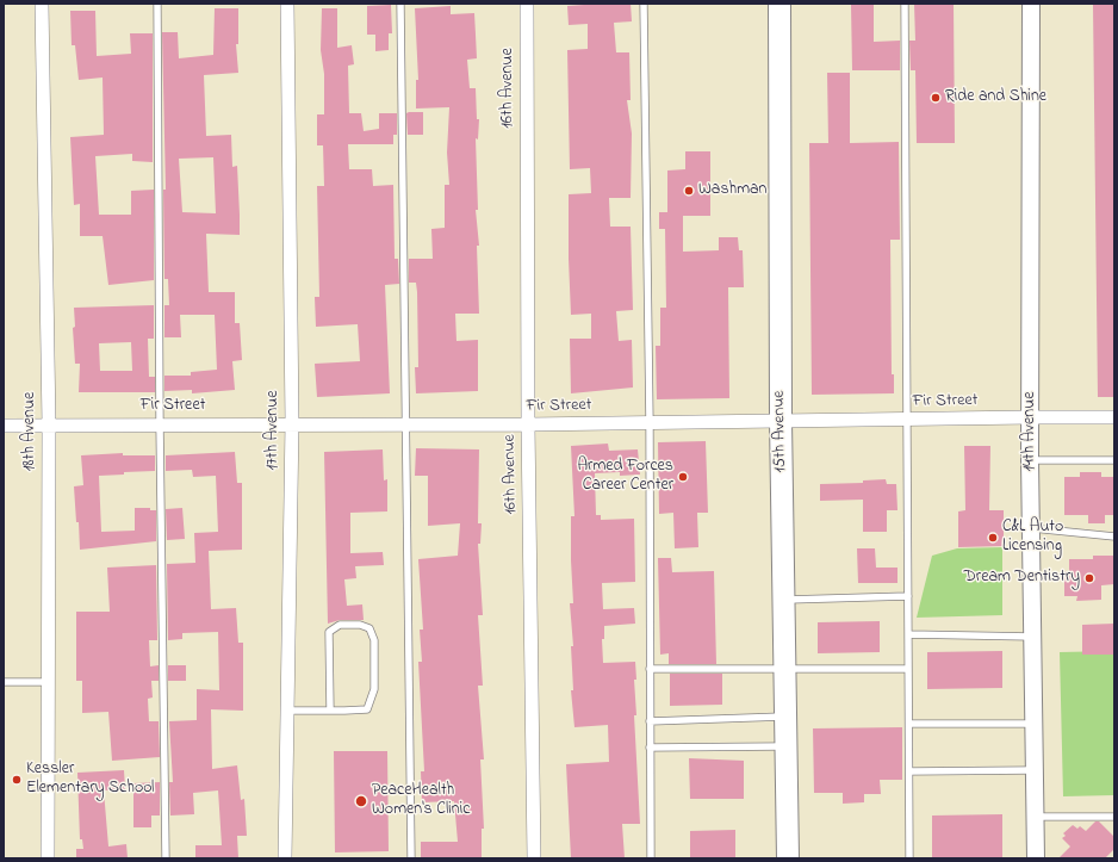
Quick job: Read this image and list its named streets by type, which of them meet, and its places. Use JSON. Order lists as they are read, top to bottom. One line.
{"streets":{"main road":["15th Avenue"],"street":["16th Avenue","Fir Street","17th Avenue","18th Avenue","14th Avenue"]},"crossings":[["16th Avenue","Fir Street"],["Fir Street","17th Avenue"],["Fir Street","18th Avenue"],["Fir Street","15th Avenue"],["Fir Street","14th Avenue"]],"places":["Ride and Shine","Washman","Armed Forces Career Center","C&L Auto Licensing","Dream Dentistry","Kessler Elementary School","PeaceHealth Women's Clinic"]}
